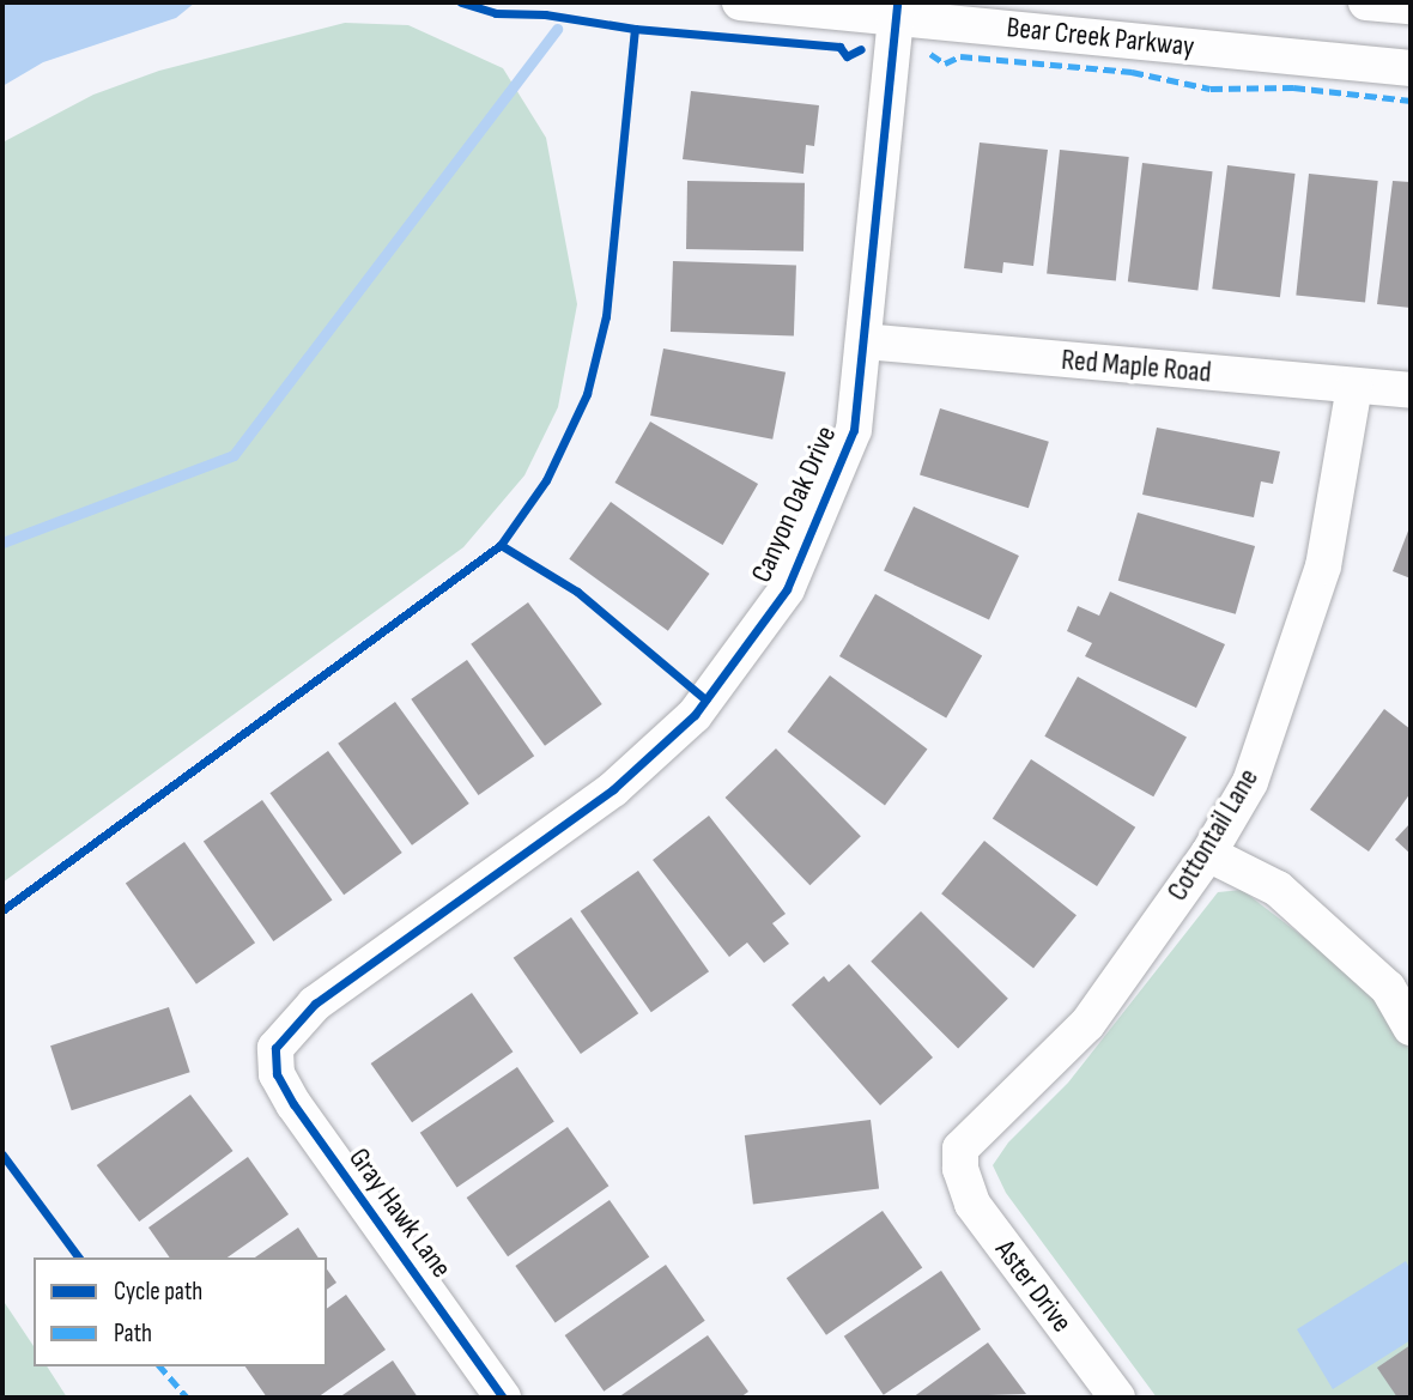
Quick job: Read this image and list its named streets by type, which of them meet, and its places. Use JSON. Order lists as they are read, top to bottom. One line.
{"streets":{"street":["Bear Creek Parkway","Red Maple Road","Canyon Oak Drive","Cottontail Lane","Gray Hawk Lane","Aster Drive"]},"crossings":[["Bear Creek Parkway","Canyon Oak Drive"],["Red Maple Road","Canyon Oak Drive"],["Red Maple Road","Cottontail Lane"],["Canyon Oak Drive","Gray Hawk Lane"],["Cottontail Lane","Aster Drive"]],"legend":["Cycle path","Path"]}
